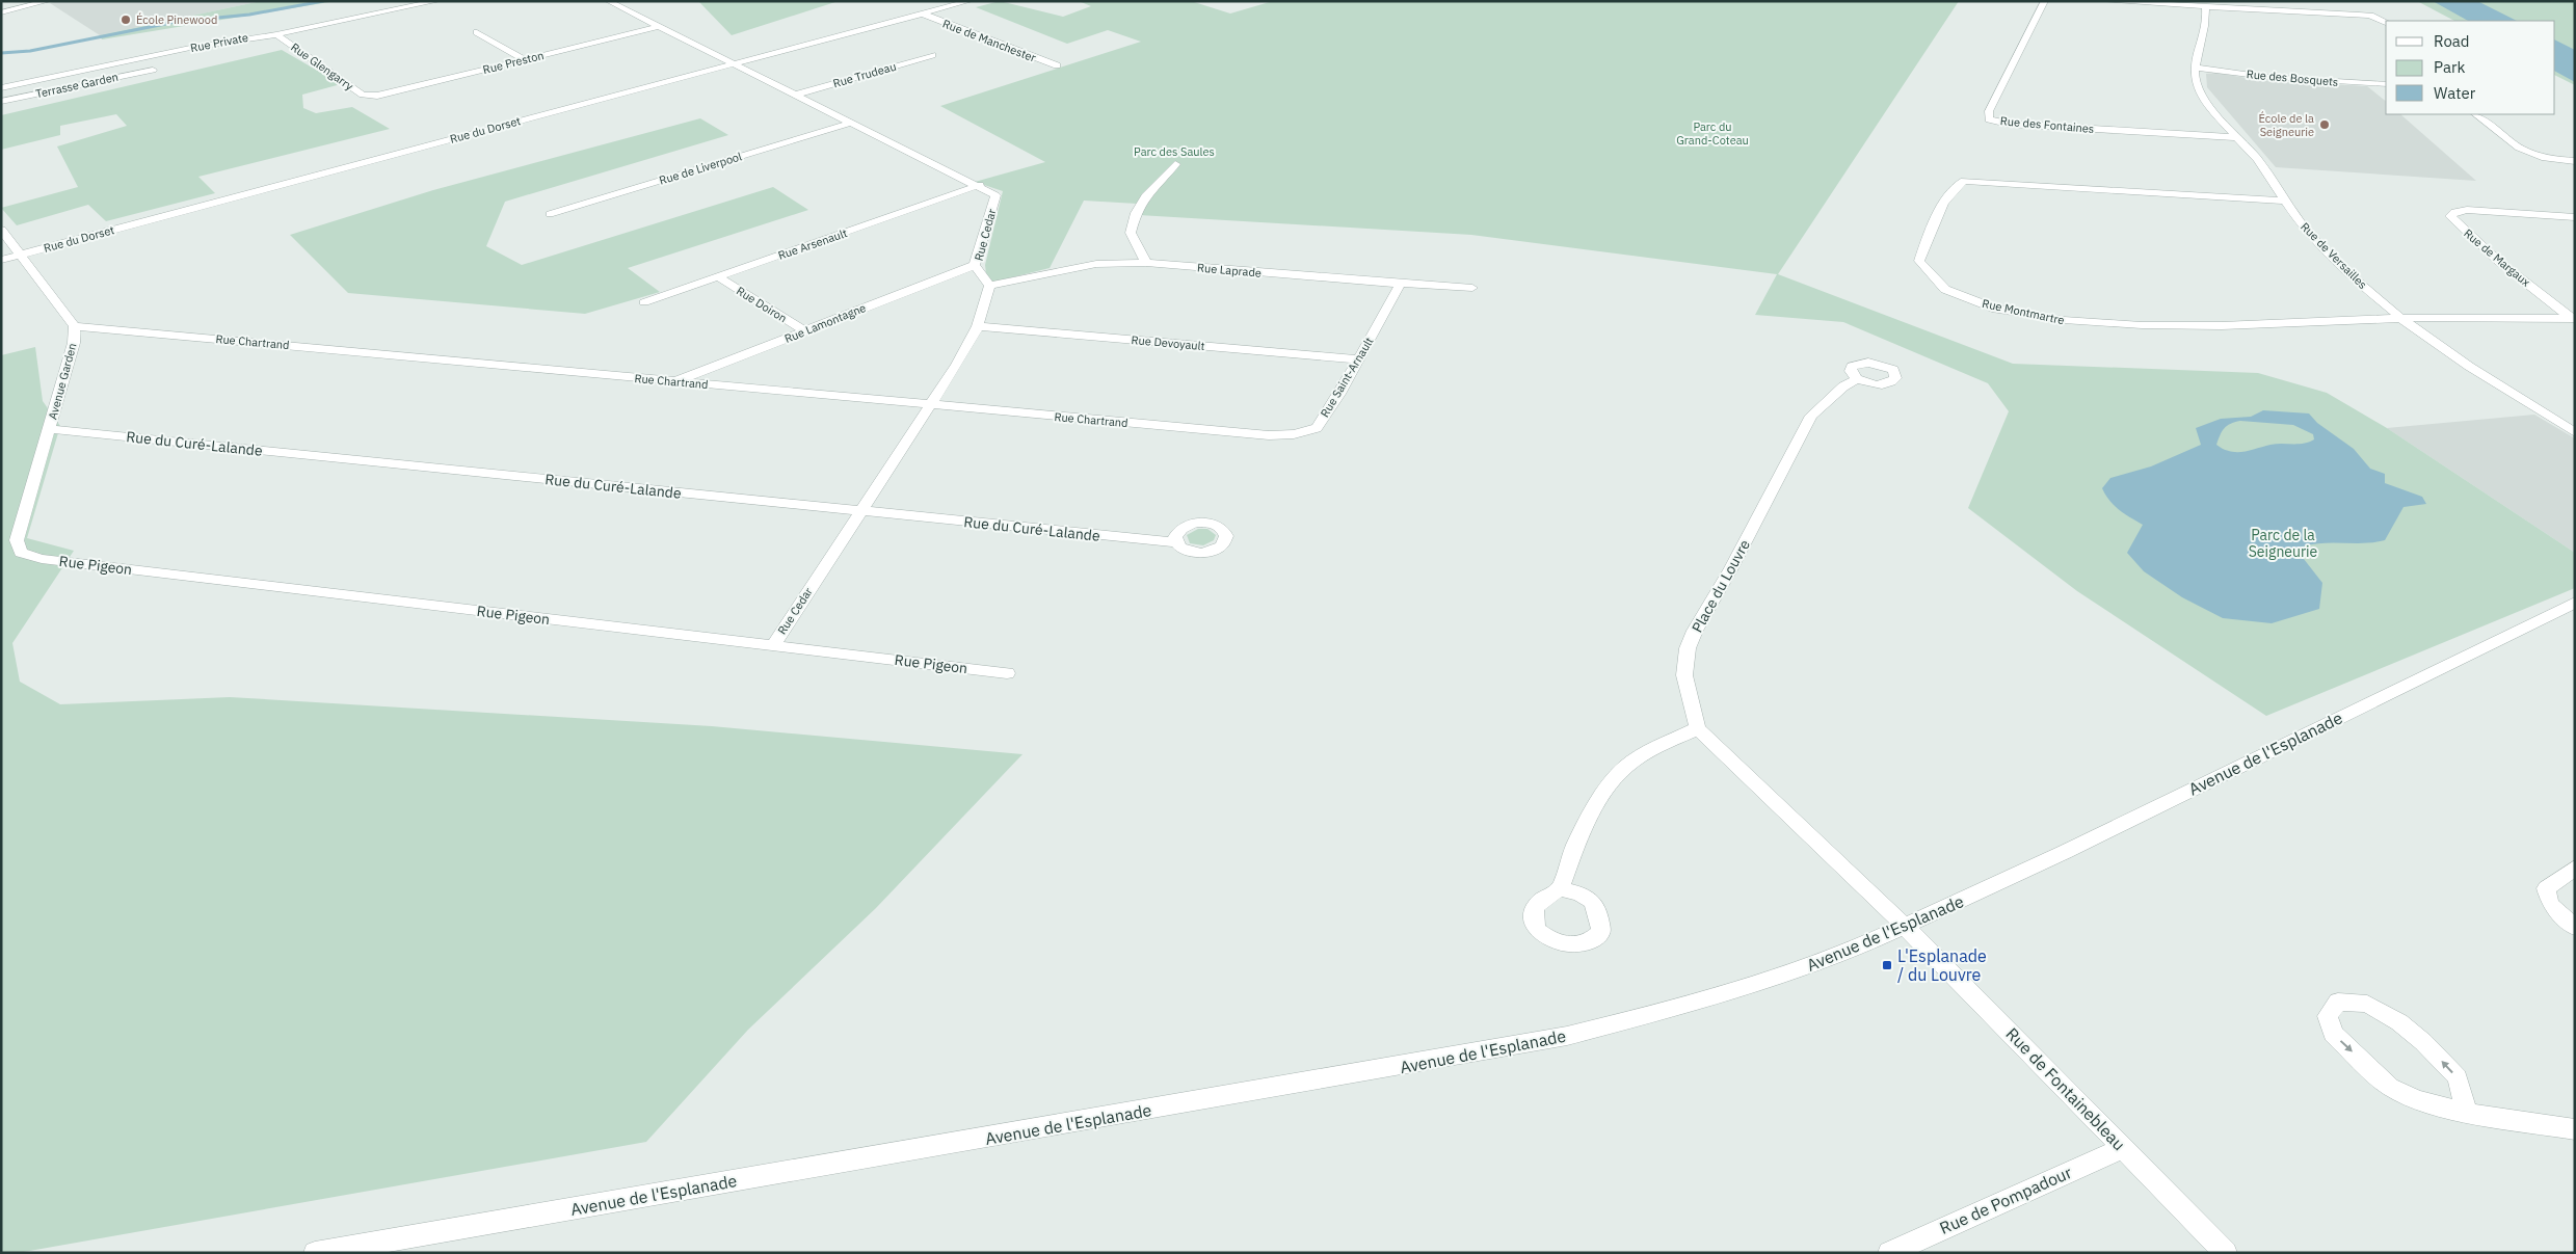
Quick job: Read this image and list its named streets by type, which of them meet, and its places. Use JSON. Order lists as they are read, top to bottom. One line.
{"streets":{"street":["Rue de Manchester","Rue Private","Rue Preston","Rue Glengarry","Rue Trudeau","Rue des Bosquets","Terrasse Garden","Rue des Fontaines","Rue du Dorset","Rue de Liverpool","Rue Cedar","Rue Arsenault","Rue de Versailles","Rue de Margaux","Rue Laprade","Rue Doiron","Rue Montmartre","Rue Lamontagne","Rue Chartrand","Rue Devoyault","Rue Saint-Arnault","Avenue Garden","Rue du Curé-Lalande","Rue Pigeon","Place du Louvre","Avenue de l'Esplanade","Rue de Fontainebleau","Rue de Pompadour"]},"crossings":[["Rue de Manchester","Rue du Dorset"],["Rue Private","Rue Glengarry"],["Rue Preston","Rue Glengarry"],["Rue Preston","Rue Cedar"],["Rue Trudeau","Rue Cedar"],["Rue des Bosquets","Rue de Versailles"],["Rue des Fontaines","Rue de Versailles"],["Rue du Dorset","Rue Cedar"],["Rue du Dorset","Avenue Garden"],["Rue de Liverpool","Rue Cedar"],["Rue Cedar","Rue Arsenault"],["Rue Cedar","Rue Laprade"],["Rue Cedar","Rue Lamontagne"],["Rue Cedar","Rue Chartrand"],["Rue Cedar","Rue Devoyault"],["Rue Cedar","Rue du Curé-Lalande"],["Rue Cedar","Rue Pigeon"],["Rue Arsenault","Rue Doiron"],["Rue de Versailles","Rue de Margaux"],["Rue de Versailles","Rue Montmartre"],["Rue de Margaux","Rue Montmartre"],["Rue Laprade","Rue Saint-Arnault"],["Rue Doiron","Rue Lamontagne"],["Rue Lamontagne","Rue Chartrand"],["Rue Chartrand","Rue Saint-Arnault"],["Rue Chartrand","Avenue Garden"],["Rue Devoyault","Rue Saint-Arnault"],["Avenue Garden","Rue du Curé-Lalande"],["Avenue Garden","Rue Pigeon"],["Place du Louvre","Avenue de l'Esplanade"],["Place du Louvre","Rue de Fontainebleau"],["Avenue de l'Esplanade","Rue de Fontainebleau"],["Rue de Fontainebleau","Rue de Pompadour"]],"parks":["Parc du Grand-Coteau","Parc des Saules","Parc de la Seigneurie"],"places":{"other":["École Pinewood","École de la Seigneurie"],"transit":["L'Esplanade / du Louvre"]},"legend":["Road","Park","Water"]}
